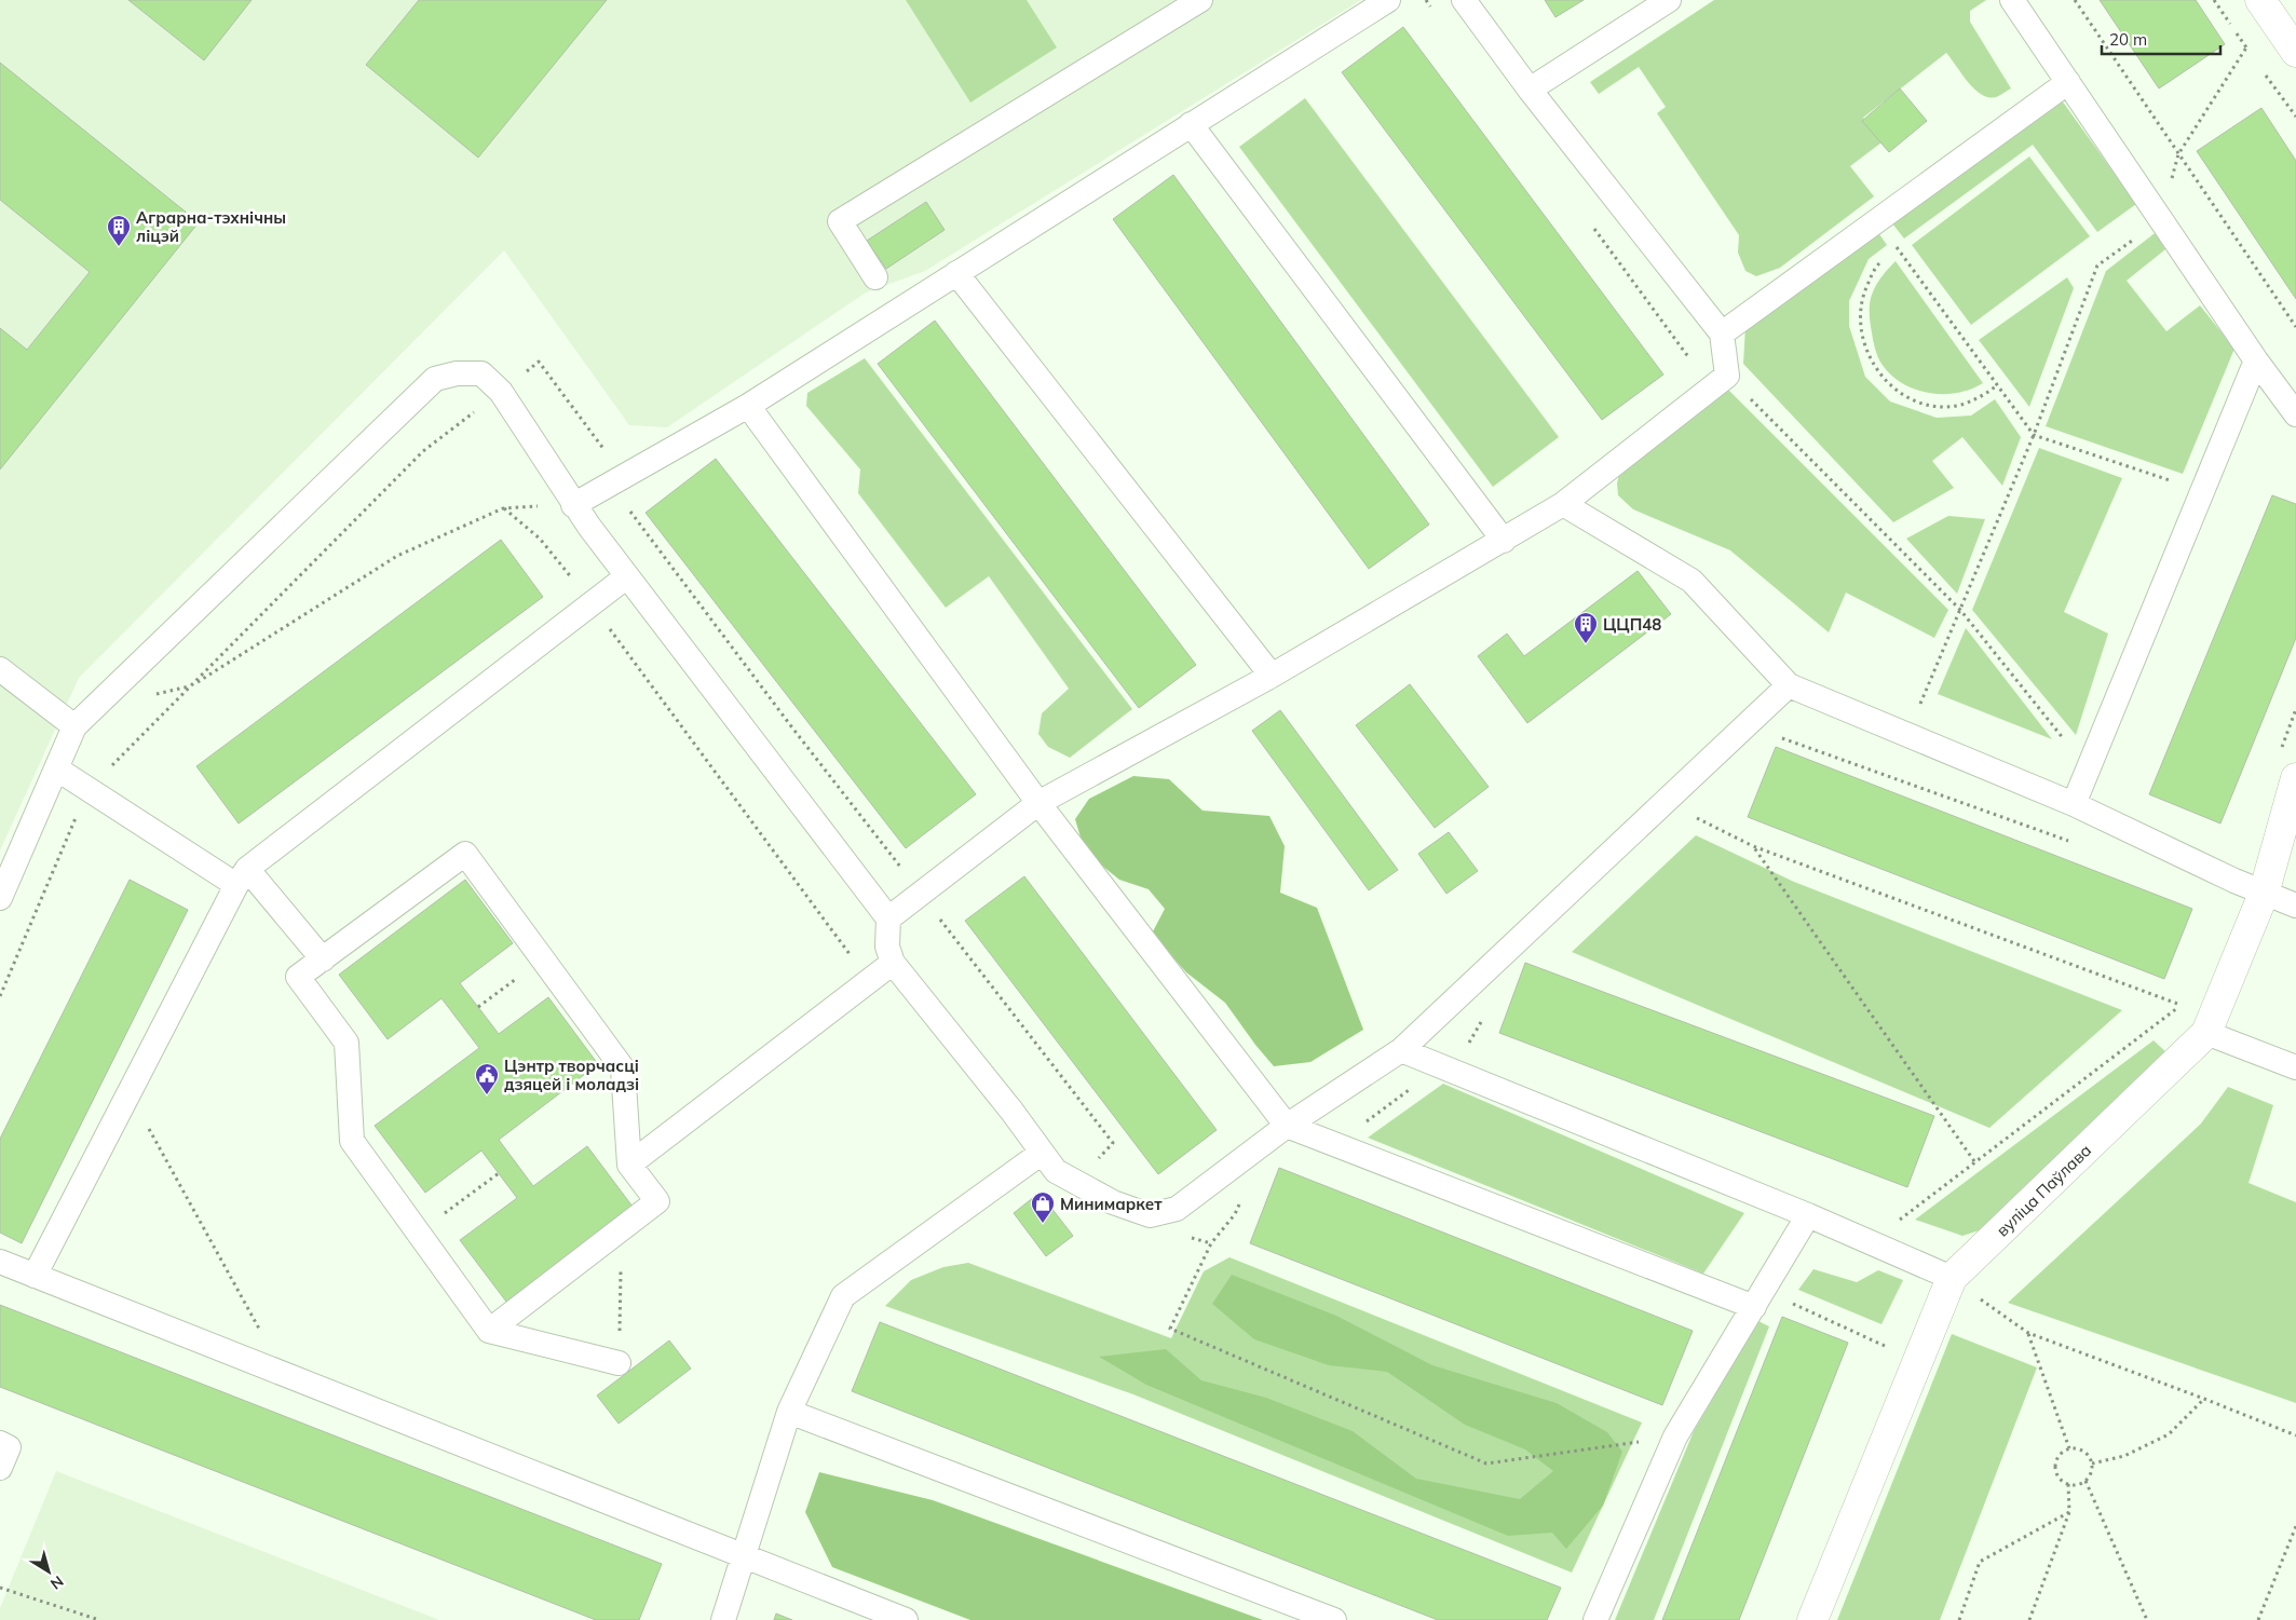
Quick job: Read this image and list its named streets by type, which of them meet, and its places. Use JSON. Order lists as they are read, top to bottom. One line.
{"streets":{"street":["вуліца Паўлава"]},"places":{"building":["Аграрна-тэхнічны ліцэй","ЦЦП48"],"public building":["Цэнтр творчасці дзяцей і моладзі"],"shop":["Минимаркет"]},"scale_bar":"20 m","north":"bottom right"}
